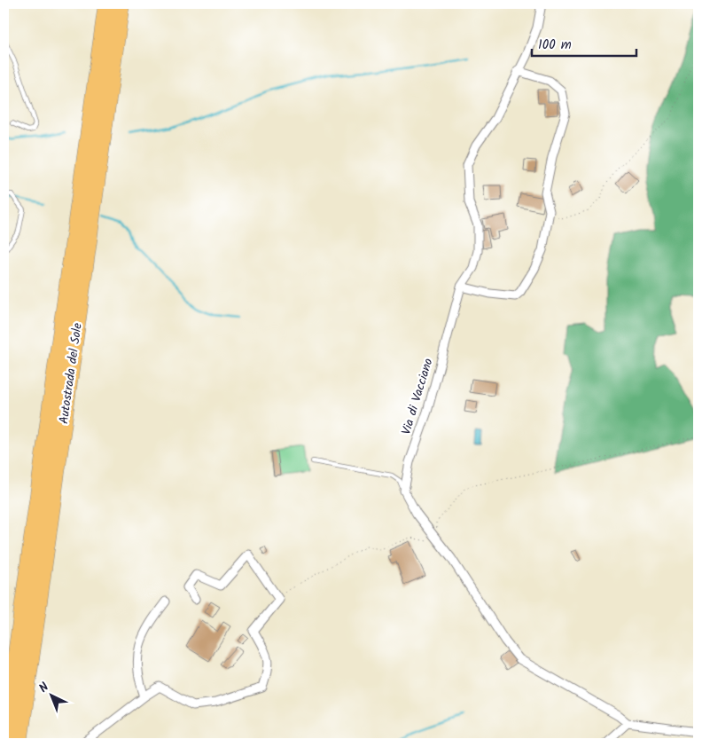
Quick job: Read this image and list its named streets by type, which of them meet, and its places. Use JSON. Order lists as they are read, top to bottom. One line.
{"streets":{"highway":["Autostrada del Sole"],"street":["Via di Vacciano"]},"scale_bar":"100 m","north":"top left"}
